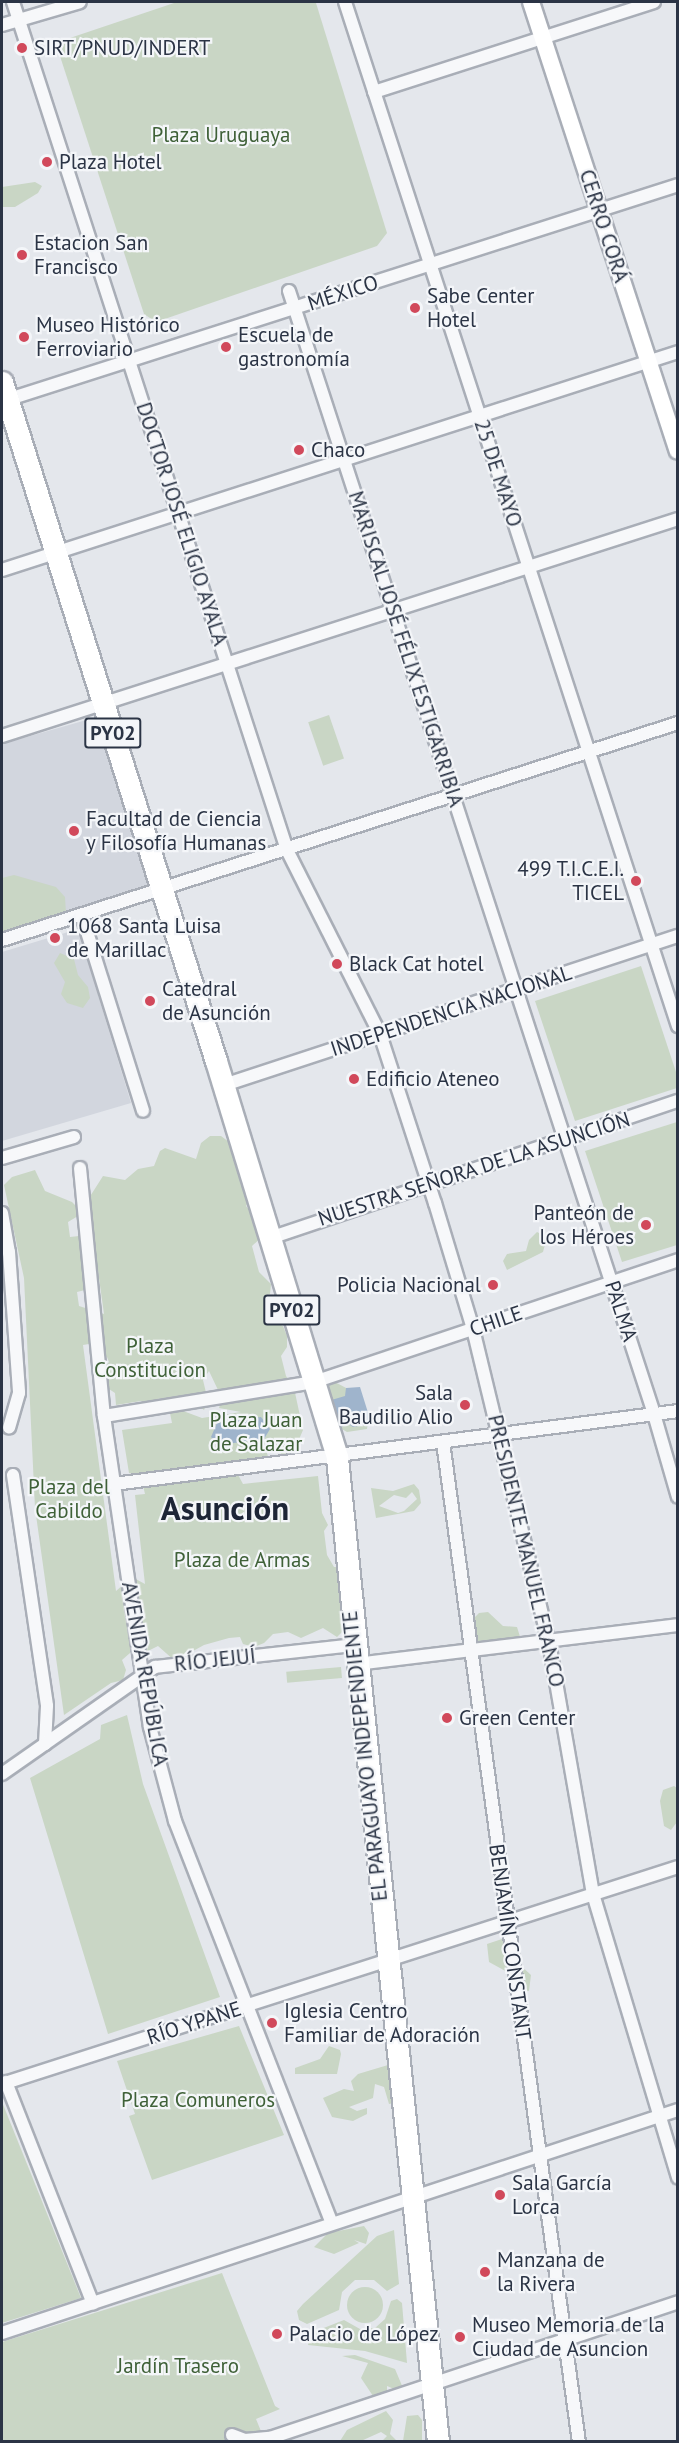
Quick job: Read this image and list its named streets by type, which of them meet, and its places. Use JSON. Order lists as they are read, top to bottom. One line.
{"streets":{"highway":["PY02","EL PARAGUAYO INDEPENDIENTE"],"street":["CERRO CORÁ","MÉXICO","25 DE MAYO","DOCTOR JOSÉ ELIGIO AYALA","MARISCAL JOSÉ FÉLIX ESTIGARRIBIA","INDEPENDENCIA NACIONAL","NUESTRA SEÑORA DE LA ASUNCIÓN","PALMA","CHILE","PRESIDENTE MANUEL FRANCO","RÍO JEJUÍ","AVENIDA REPÚBLICA","BENJAMÍN CONSTANT","RÍO YPANE"]},"crossings":[["CERRO CORÁ","MÉXICO"],["MÉXICO","25 DE MAYO"],["MÉXICO","DOCTOR JOSÉ ELIGIO AYALA"],["MÉXICO","MARISCAL JOSÉ FÉLIX ESTIGARRIBIA"],["MÉXICO","PY02"],["25 DE MAYO","INDEPENDENCIA NACIONAL"],["DOCTOR JOSÉ ELIGIO AYALA","INDEPENDENCIA NACIONAL"],["DOCTOR JOSÉ ELIGIO AYALA","PRESIDENTE MANUEL FRANCO"],["MARISCAL JOSÉ FÉLIX ESTIGARRIBIA","INDEPENDENCIA NACIONAL"],["MARISCAL JOSÉ FÉLIX ESTIGARRIBIA","PALMA"],["PY02","INDEPENDENCIA NACIONAL"],["PY02","EL PARAGUAYO INDEPENDIENTE"],["INDEPENDENCIA NACIONAL","PALMA"],["INDEPENDENCIA NACIONAL","PRESIDENTE MANUEL FRANCO"],["INDEPENDENCIA NACIONAL","EL PARAGUAYO INDEPENDIENTE"],["NUESTRA SEÑORA DE LA ASUNCIÓN","PALMA"],["NUESTRA SEÑORA DE LA ASUNCIÓN","PRESIDENTE MANUEL FRANCO"],["NUESTRA SEÑORA DE LA ASUNCIÓN","EL PARAGUAYO INDEPENDIENTE"],["PALMA","CHILE"],["CHILE","PRESIDENTE MANUEL FRANCO"],["CHILE","AVENIDA REPÚBLICA"],["CHILE","EL PARAGUAYO INDEPENDIENTE"],["PRESIDENTE MANUEL FRANCO","RÍO JEJUÍ"],["PRESIDENTE MANUEL FRANCO","RÍO YPANE"],["RÍO JEJUÍ","AVENIDA REPÚBLICA"],["RÍO JEJUÍ","EL PARAGUAYO INDEPENDIENTE"],["RÍO JEJUÍ","BENJAMÍN CONSTANT"],["AVENIDA REPÚBLICA","RÍO YPANE"],["EL PARAGUAYO INDEPENDIENTE","RÍO YPANE"],["BENJAMÍN CONSTANT","RÍO YPANE"]],"districts":["Asunción"],"parks":["Plaza Uruguaya","Plaza Constitucion","Plaza Juan de Salazar","Plaza del Cabildo","Plaza de Armas","Plaza Comuneros","Jardín Trasero"],"places":["SIRT/PNUD/INDERT","Plaza Hotel","Estacion San Francisco","Sabe Center Hotel","Museo Histórico Ferroviario","Escuela de gastronomía","Chaco","Facultad de Ciencia y Filosofía Humanas","499 T.I.C.E.I. TICEL","1068 Santa Luisa de Marillac","Black Cat hotel","Catedral de Asunción","Edificio Ateneo","Panteón de los Héroes","Policia Nacional","Sala Baudilio Alio","Green Center","Iglesia Centro Familiar de Adoración","Sala García Lorca","Manzana de la Rivera","Palacio de López","Museo Memoria de la Ciudad de Asuncion"]}
